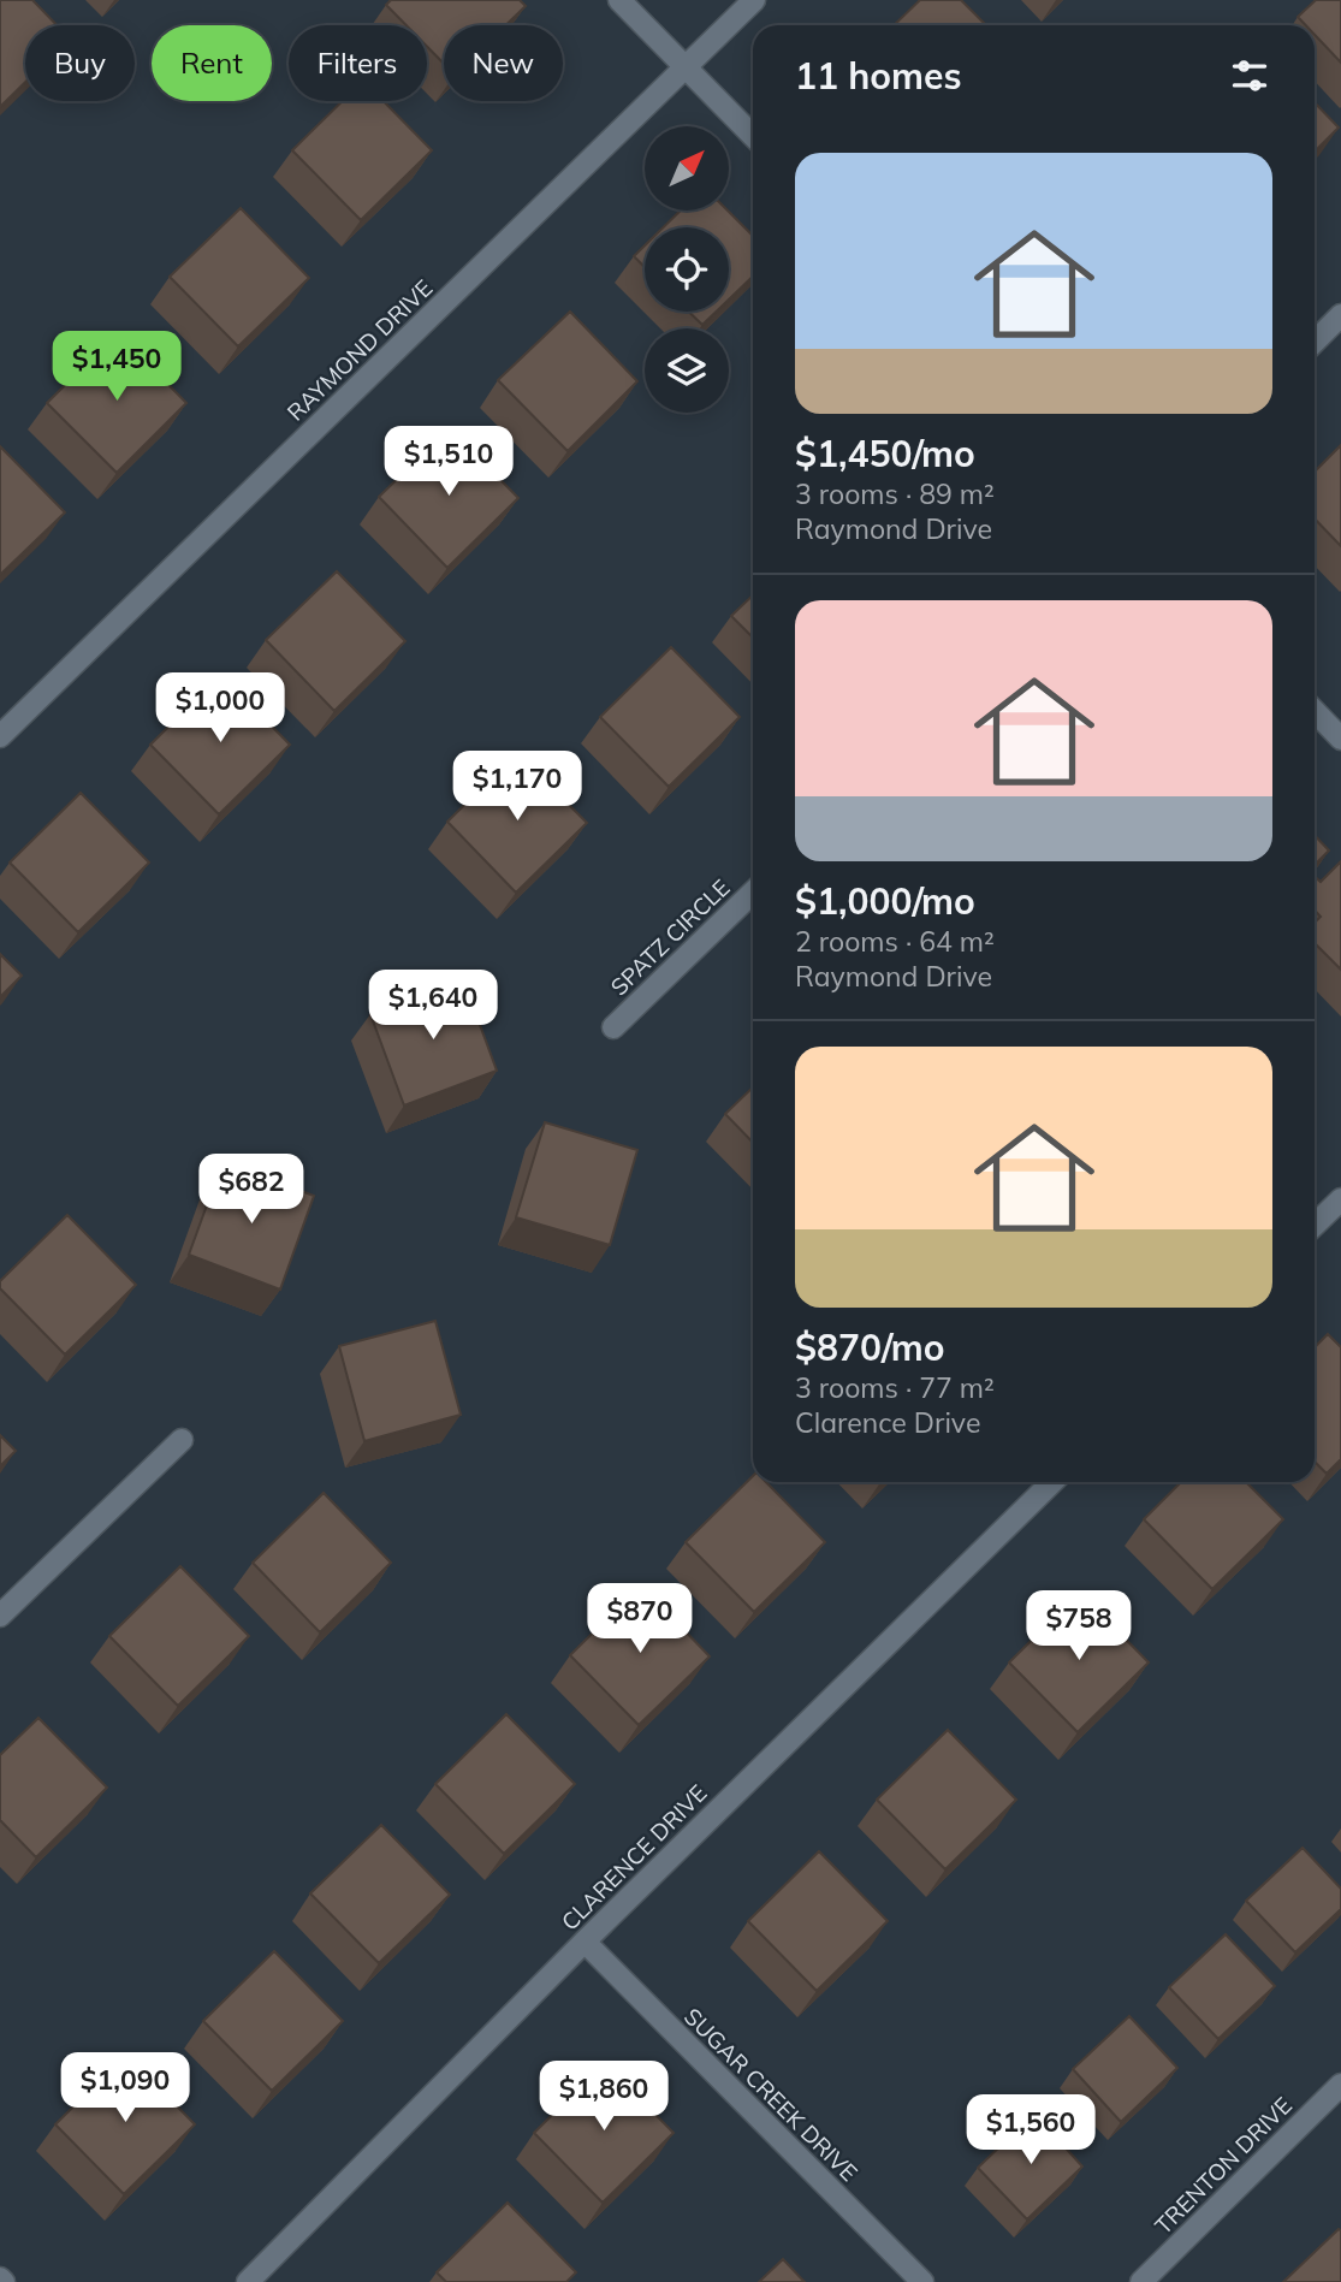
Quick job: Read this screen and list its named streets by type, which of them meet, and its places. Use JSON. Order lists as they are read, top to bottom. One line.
{"streets":{"street":["RAYMOND DRIVE","SPATZ CIRCLE","CLARENCE DRIVE","SUGAR CREEK DRIVE","TRENTON DRIVE"]},"crossings":[["CLARENCE DRIVE","SUGAR CREEK DRIVE"]],"north":"top right","page":{"chip":["Buy","Rent","Filters","New"],"heading":"11 homes","list":[{"name":"$1,450/mo","note":"3 rooms · 89 m² · Raymond Drive"},{"name":"$1,000/mo","note":"2 rooms · 64 m² · Raymond Drive"},{"name":"$870/mo","note":"3 rooms · 77 m² · Clarence Drive"}],"price":["$1,450","$1,510","$1,000","$1,170","$1,640","$682","$870","$758","$1,090","$1,860","$1,560"]}}
